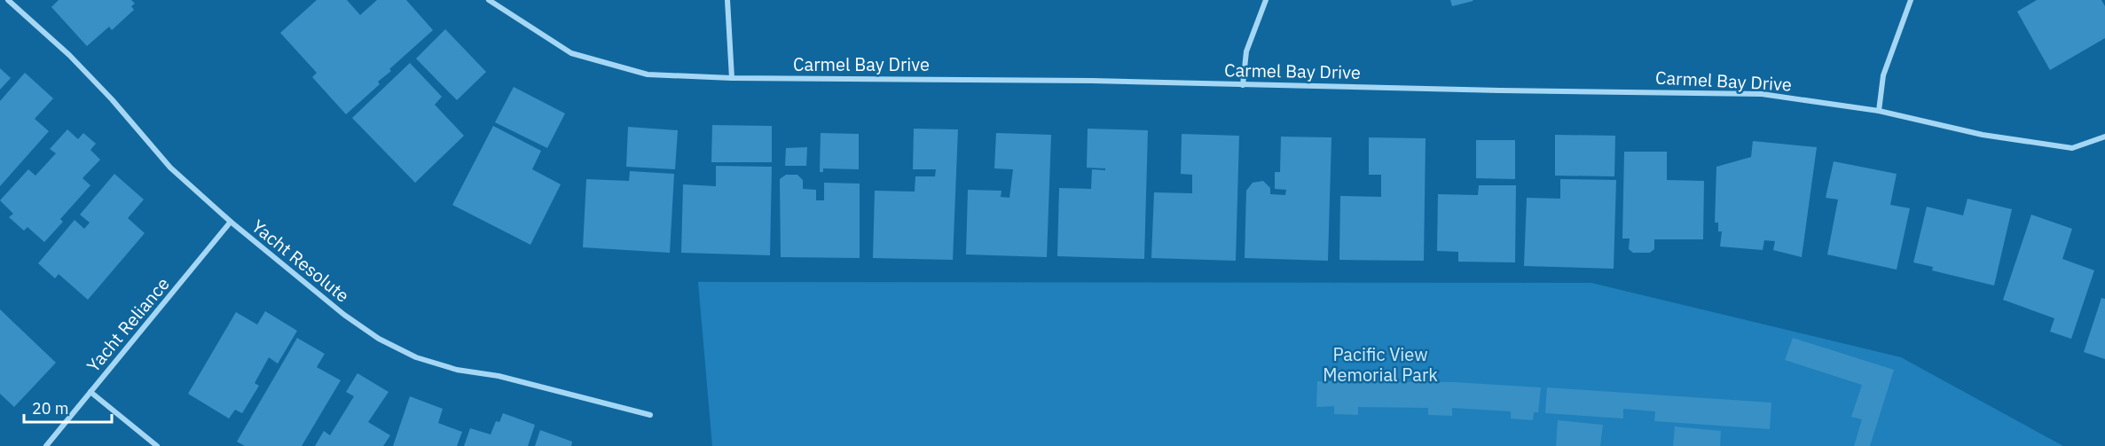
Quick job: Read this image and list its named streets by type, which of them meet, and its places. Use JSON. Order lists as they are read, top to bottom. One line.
{"streets":{"street":["Carmel Bay Drive","Yacht Resolute","Yacht Reliance"]},"crossings":[["Yacht Resolute","Yacht Reliance"]],"parks":["Pacific View Memorial Park"],"scale_bar":"20 m"}
